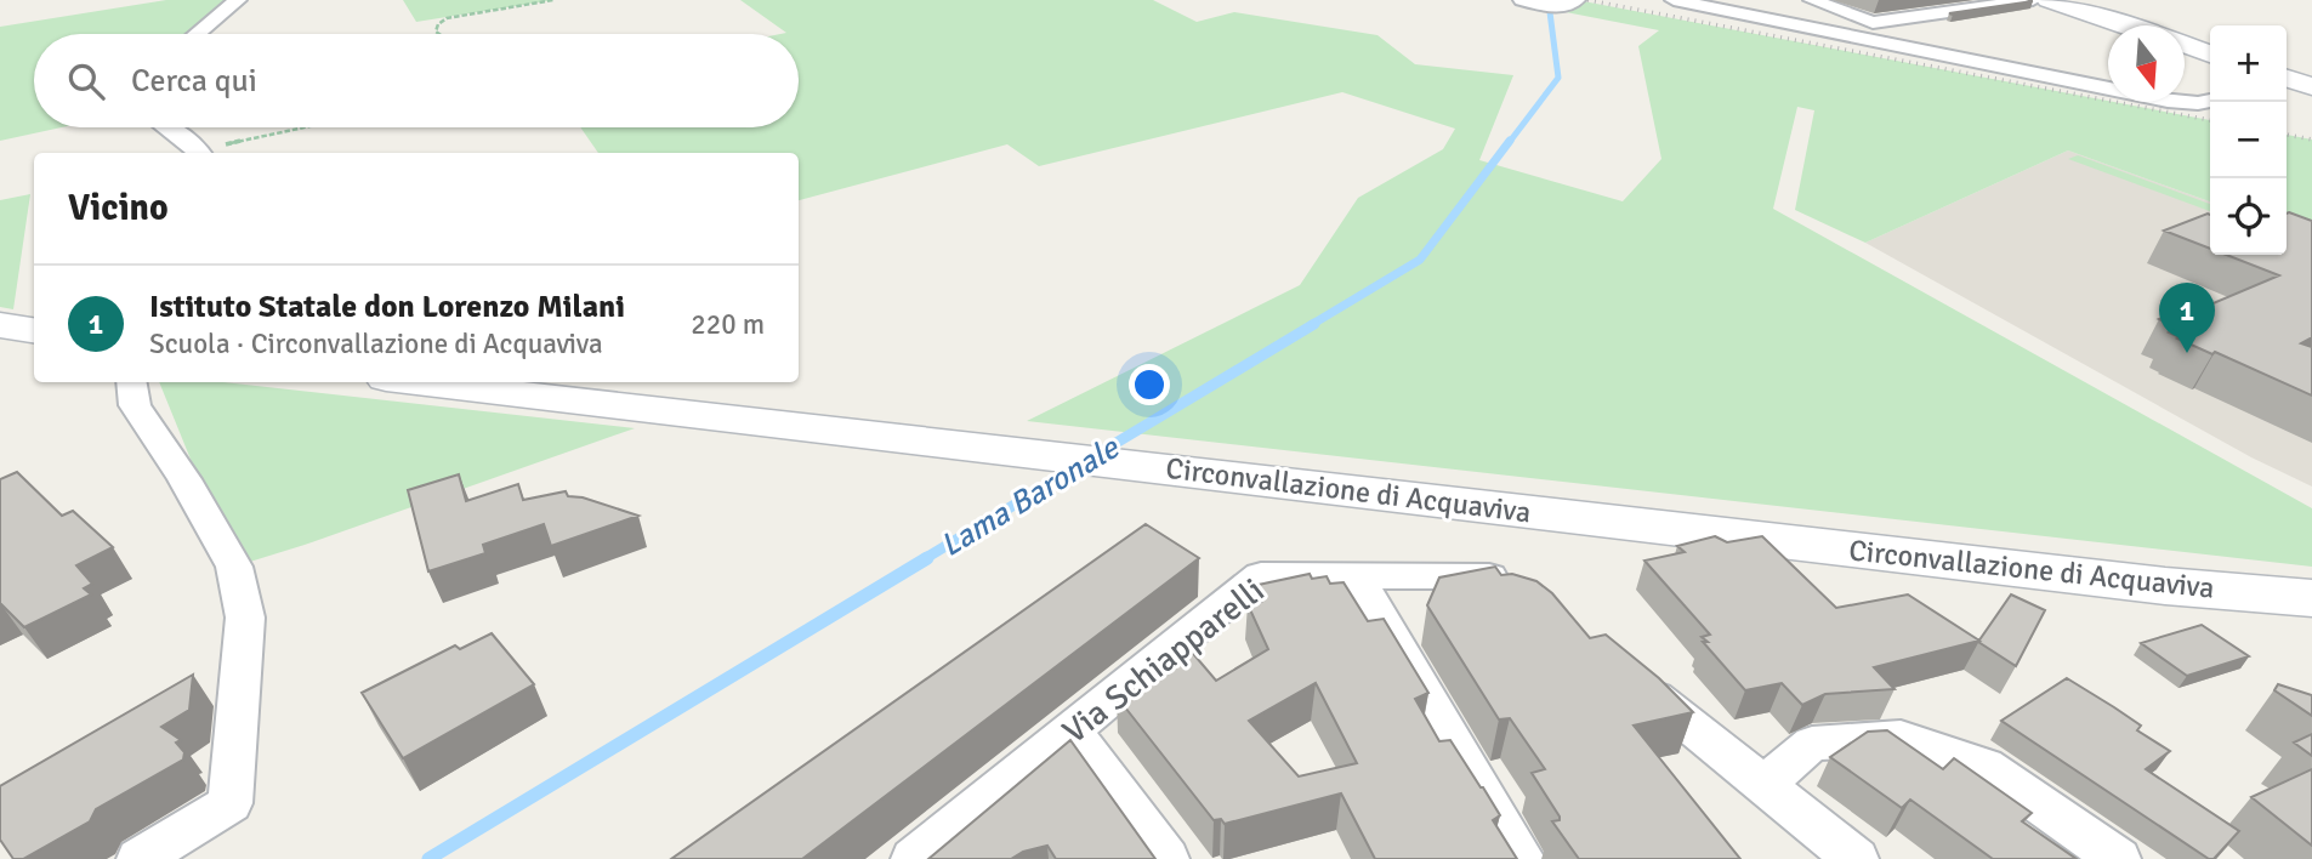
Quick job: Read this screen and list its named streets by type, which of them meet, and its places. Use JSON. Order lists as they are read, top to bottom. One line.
{"streets":{"main road":["Circonvallazione di Acquaviva"],"street":["Via Schiapparelli"]},"water":["Lama Baronale"],"north":"bottom","page":{"map_buttons":["+","−"],"search":"Cerca qui","heading":"Vicino","list":[{"mark":"1","name":"Istituto Statale don Lorenzo Milani","note":"Scuola · Circonvallazione di Acquaviva","value":"220 m"}],"pins":"1"}}
